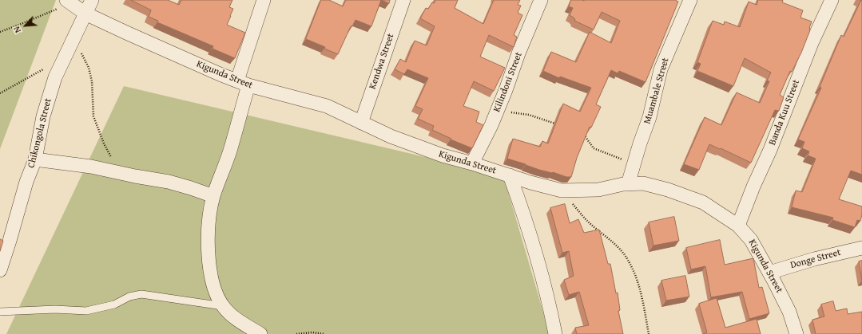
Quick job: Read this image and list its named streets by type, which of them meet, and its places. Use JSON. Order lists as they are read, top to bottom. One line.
{"streets":{"street":["Kendwa Street","Kigunda Street","Kilindoni Street","Muambale Street","Banda Kuu Street","Chikongola Street","Donge Street"]},"crossings":[["Kendwa Street","Kigunda Street"],["Kigunda Street","Kilindoni Street"],["Kigunda Street","Muambale Street"],["Kigunda Street","Banda Kuu Street"],["Kigunda Street","Chikongola Street"],["Kigunda Street","Donge Street"]],"north":"bottom left"}
